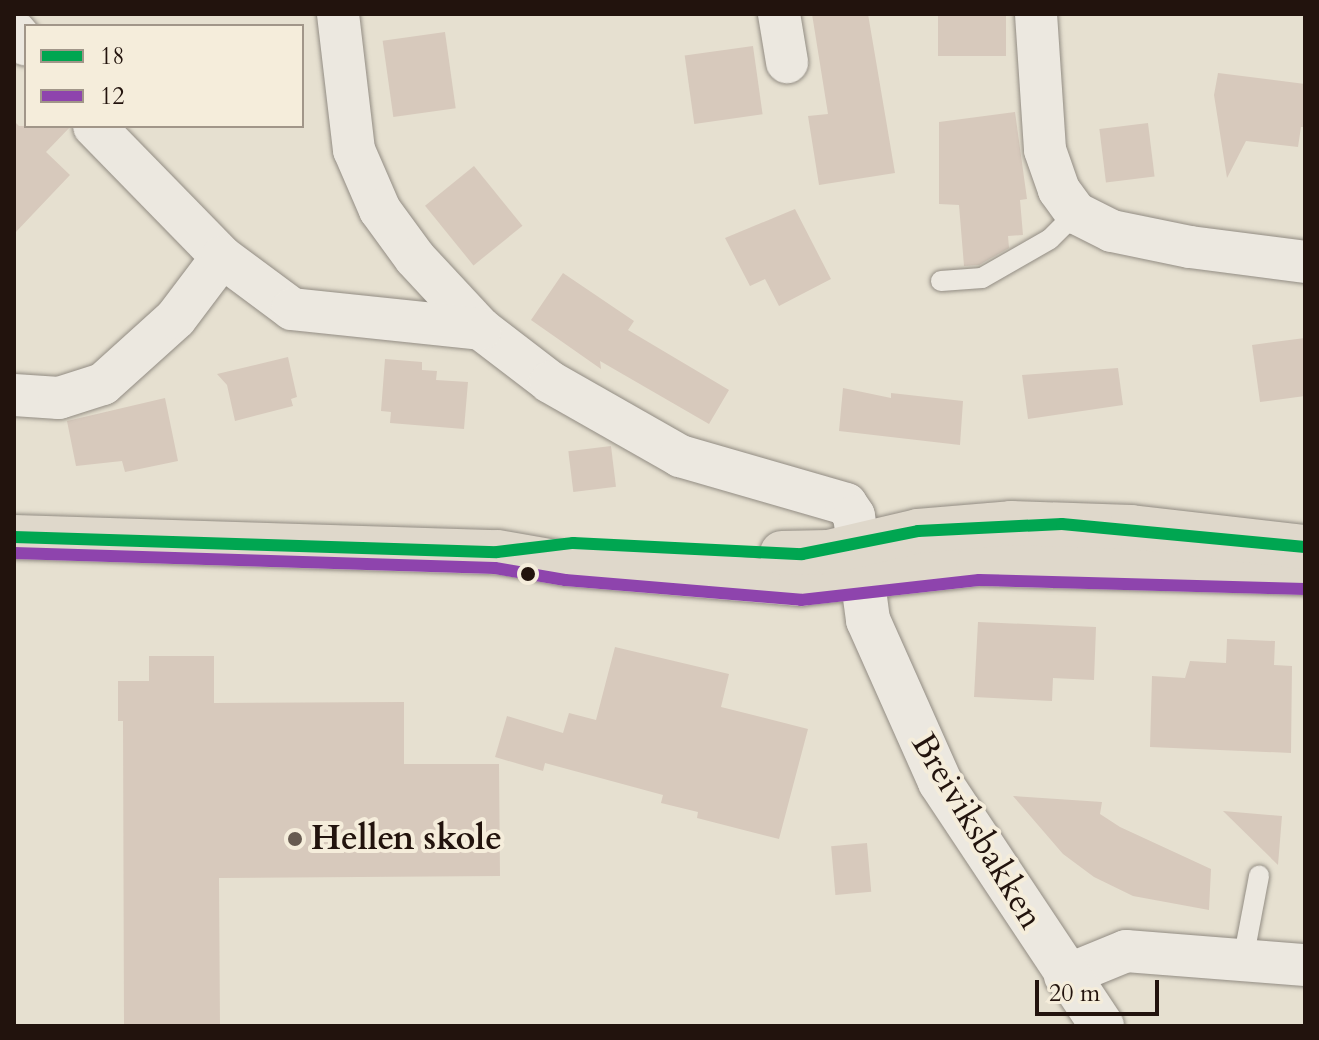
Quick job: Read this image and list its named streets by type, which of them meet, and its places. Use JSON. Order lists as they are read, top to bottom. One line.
{"streets":{"street":["Breiviksbakken"]},"places":["Hellen skole"],"lines":["transit line 18","transit line 12"],"legend":["18","12"],"scale_bar":"20 m"}
